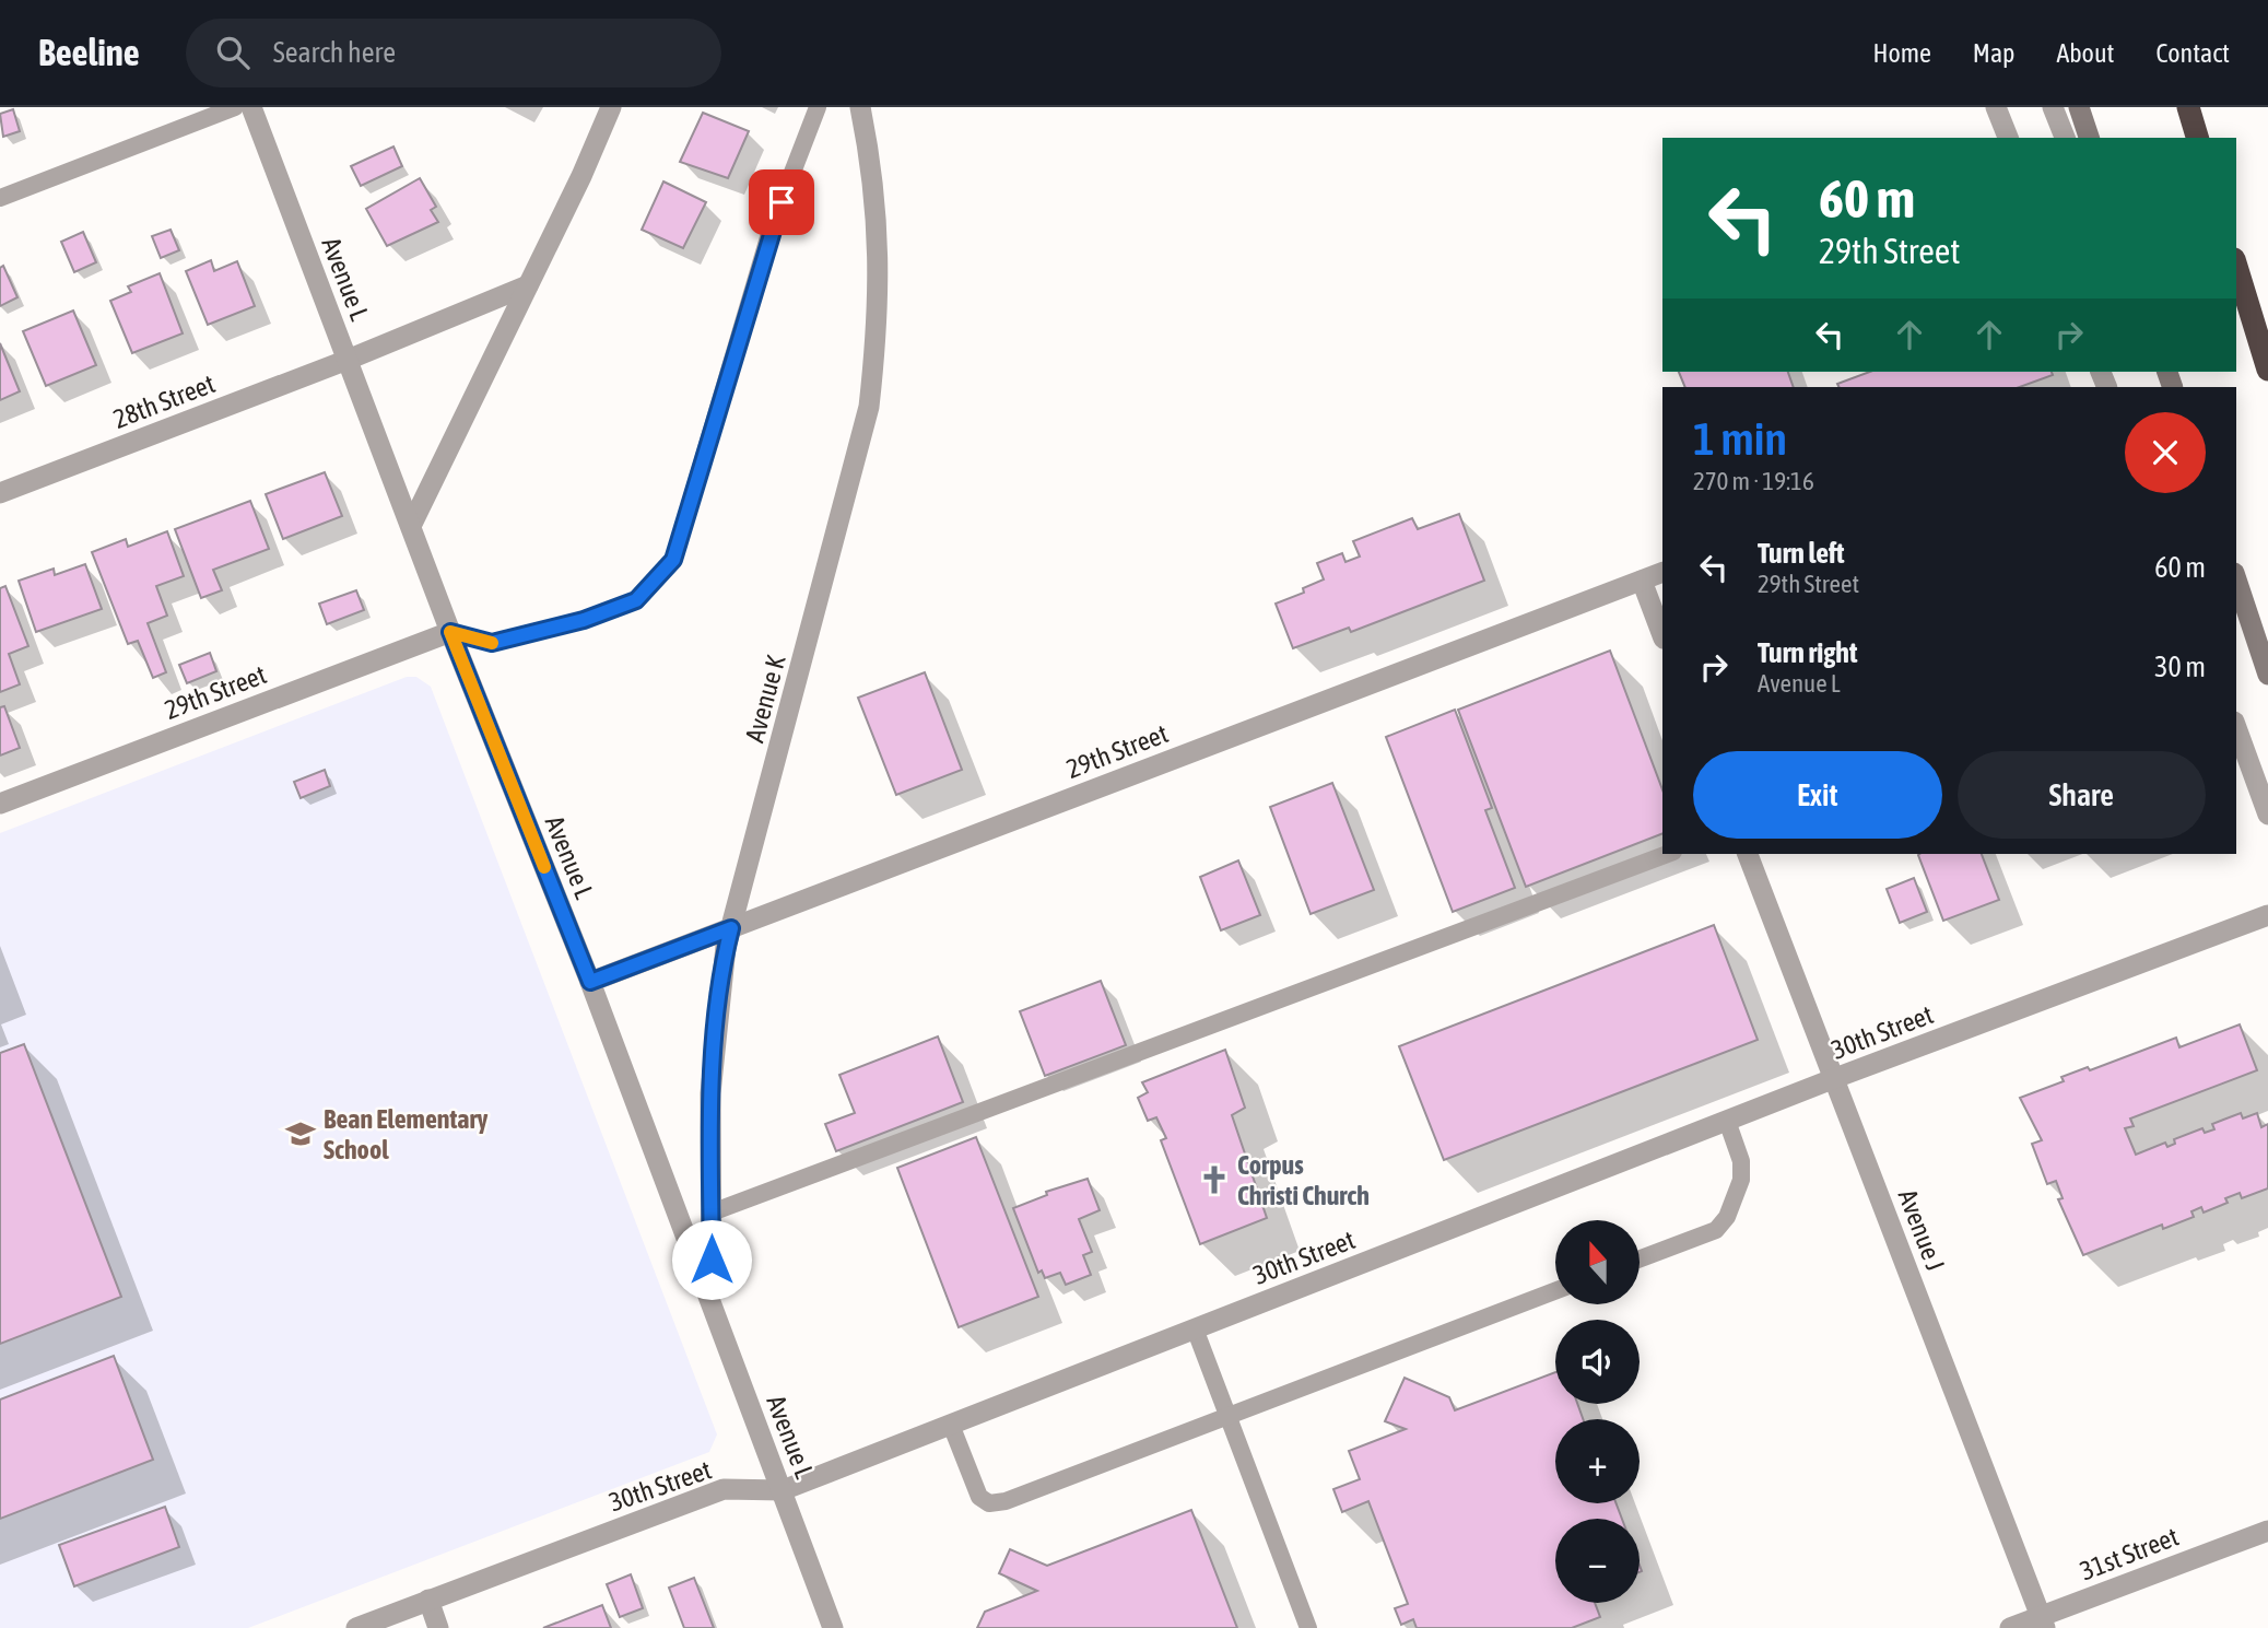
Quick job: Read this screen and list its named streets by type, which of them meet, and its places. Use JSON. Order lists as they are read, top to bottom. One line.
{"streets":{"street":["Avenue L","28th Street","29th Street","Avenue K","30th Street","Avenue J","31st Street"]},"crossings":[["Avenue L","28th Street"],["Avenue L","29th Street"],["Avenue L","Avenue K"],["Avenue L","30th Street"],["29th Street","Avenue K"],["30th Street","Avenue J"],["Avenue J","31st Street"]],"places":{"school or university":["Bean Elementary School"],"church":["Corpus Christi Church"]},"north":"top","page":{"header":"Beeline","search":"Search here","nav":["Home","Map","About","Contact"],"turn":["60 m","29th Street"],"heading":["1 min","270 m · 19:16"],"list":[{"name":"Turn left","note":"29th Street","value":"60 m"},{"name":"Turn right","note":"Avenue L","value":"30 m"}],"buttons":["Exit","Share"],"map_buttons":["+","−"]}}
